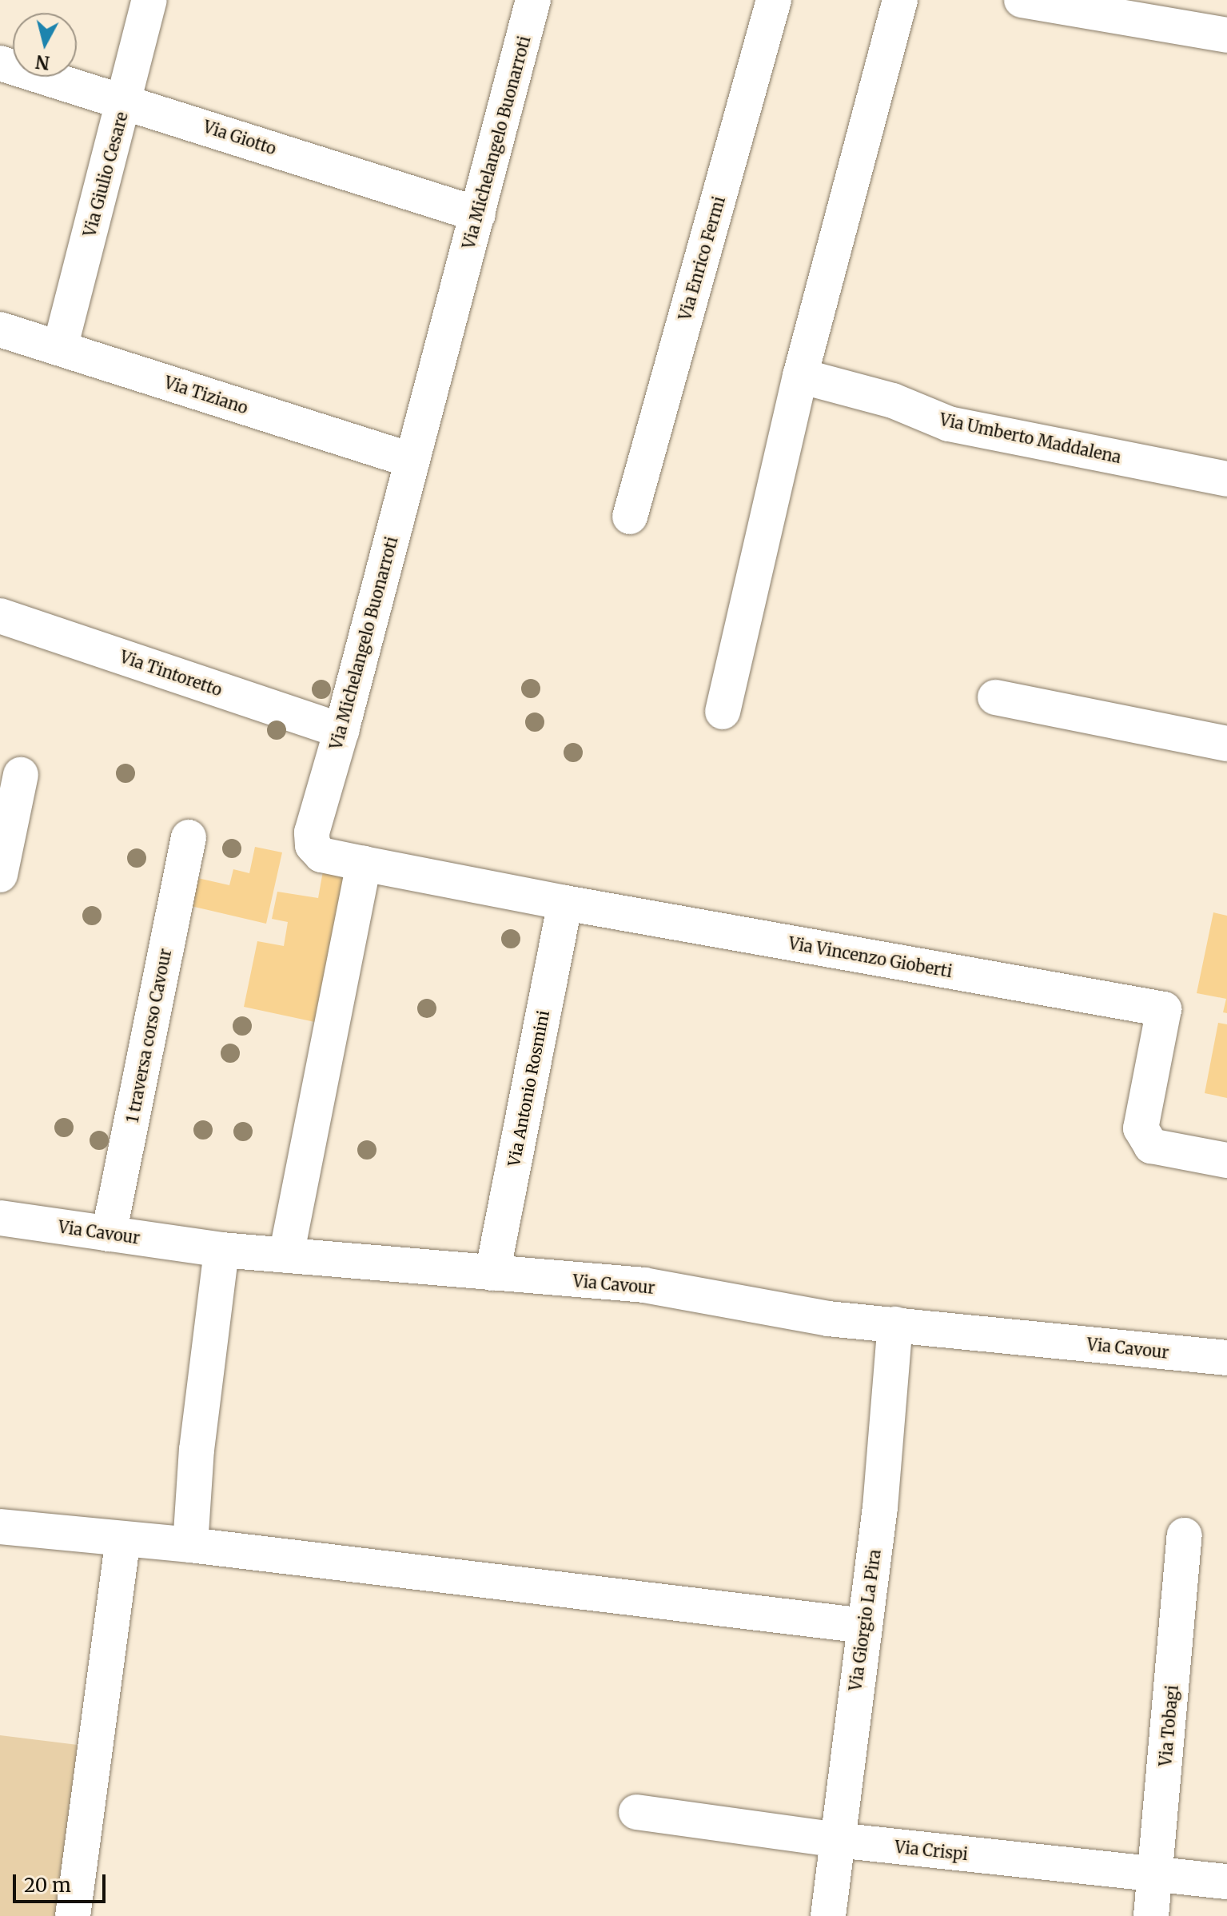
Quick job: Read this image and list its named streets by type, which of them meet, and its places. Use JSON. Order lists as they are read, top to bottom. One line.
{"streets":{"street":["Via Giotto","Via Michelangelo Buonarroti","Via Giulio Cesare","Via Enrico Fermi","Via Tiziano","Via Umberto Maddalena","Via Tintoretto","Via Vincenzo Gioberti","1 traversa corso Cavour","Via Antonio Rosmini","Via Cavour","Via Giorgio La Pira","Via Tobagi","Via Crispi"]},"crossings":[["Via Giotto","Via Michelangelo Buonarroti"],["Via Giotto","Via Giulio Cesare"],["Via Michelangelo Buonarroti","Via Tiziano"],["Via Michelangelo Buonarroti","Via Tintoretto"],["Via Michelangelo Buonarroti","Via Vincenzo Gioberti"],["Via Giulio Cesare","Via Tiziano"],["Via Vincenzo Gioberti","Via Antonio Rosmini"],["1 traversa corso Cavour","Via Cavour"],["Via Antonio Rosmini","Via Cavour"],["Via Cavour","Via Giorgio La Pira"],["Via Giorgio La Pira","Via Crispi"],["Via Tobagi","Via Crispi"]],"scale_bar":"20 m","north":"bottom"}
